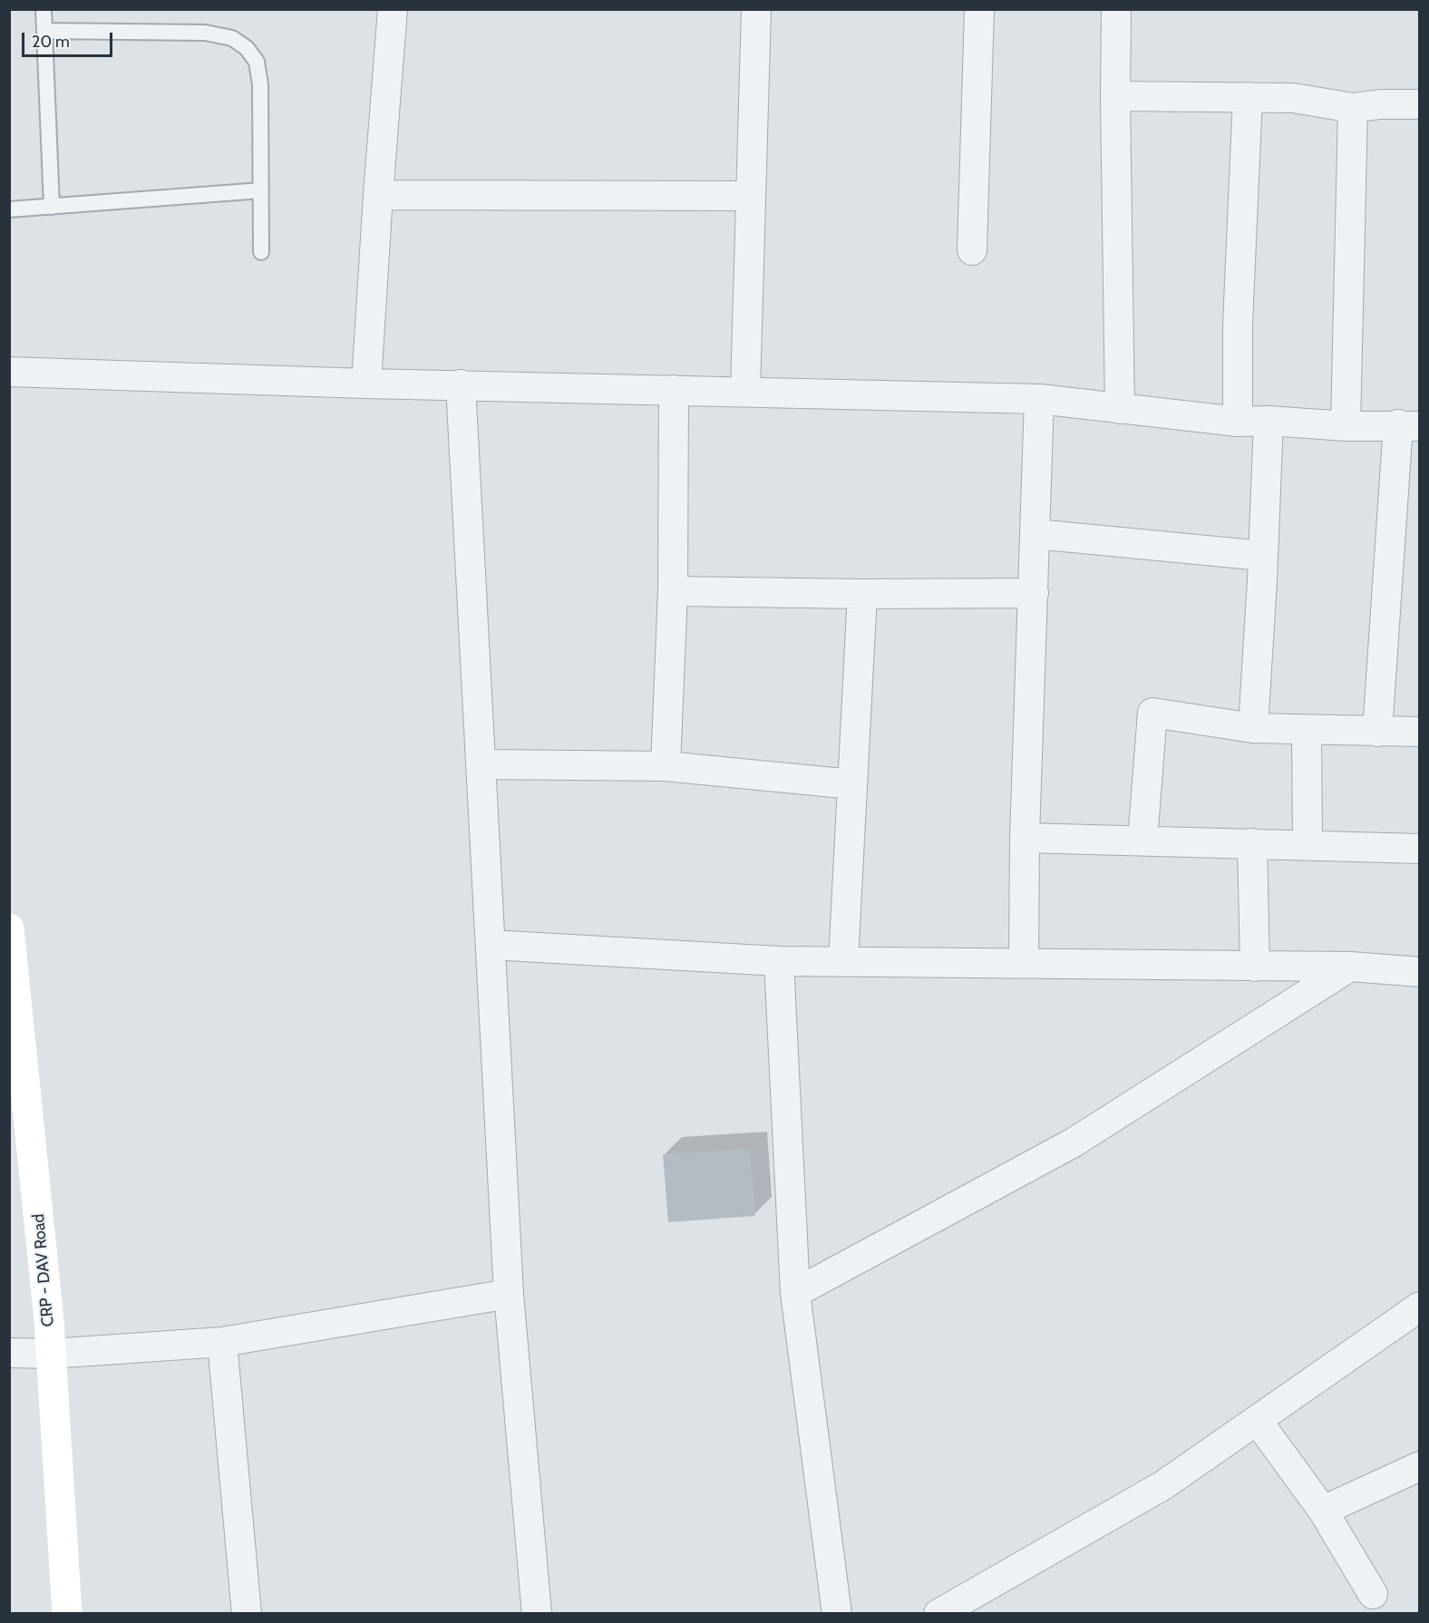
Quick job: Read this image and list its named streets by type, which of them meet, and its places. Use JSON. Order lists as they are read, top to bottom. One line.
{"streets":{"street":["CRP - DAV Road"]},"scale_bar":"20 m"}
